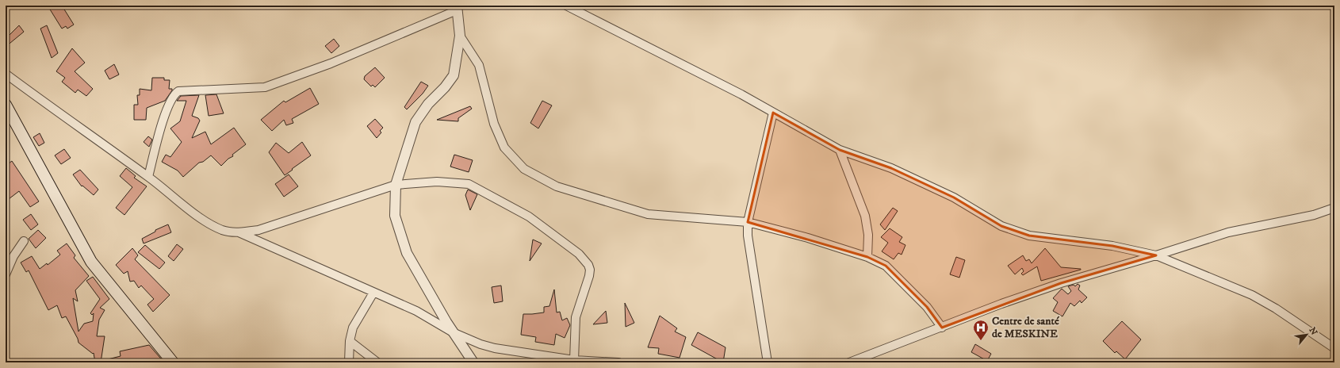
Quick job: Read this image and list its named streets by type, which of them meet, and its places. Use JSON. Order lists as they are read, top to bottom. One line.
{"places":{"hospital":["Centre de santé de MESKINE"]},"north":"top right"}
